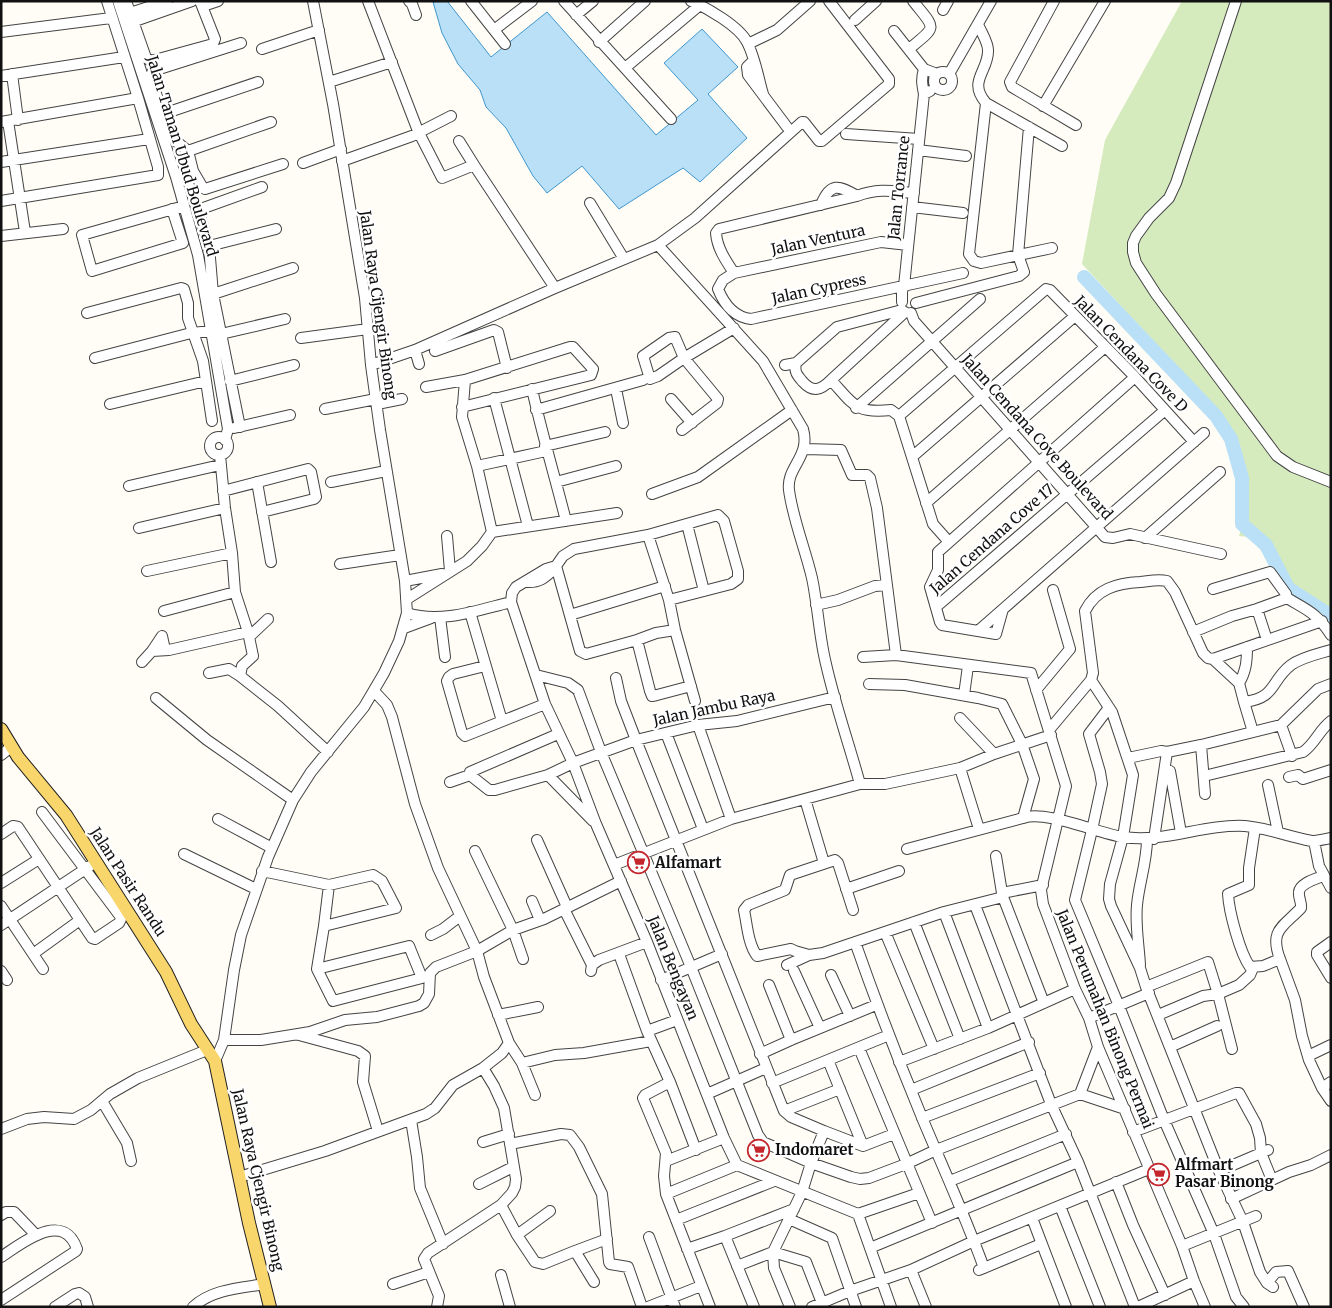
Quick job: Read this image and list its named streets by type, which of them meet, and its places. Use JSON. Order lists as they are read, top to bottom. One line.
{"streets":{"main road":["Jalan Pasir Randu","Jalan Raya Cjengir Binong"],"street":["Jalan Taman Ubud Boulevard","Jalan Torrance","Jalan Ventura","Jalan Cypress","Jalan Raya Cijengir Binong","Jalan Cendana Cove D","Jalan Cendana Cove Boulevard","Jalan Cendana Cove 17","Jalan Jambu Raya","Jalan Bengayan","Jalan Perumahan Binong Permai"]},"crossings":[["Jalan Torrance","Jalan Ventura"],["Jalan Torrance","Jalan Cypress"],["Jalan Torrance","Jalan Cendana Cove Boulevard"],["Jalan Ventura","Jalan Cypress"],["Jalan Cypress","Jalan Cendana Cove Boulevard"],["Jalan Raya Cijengir Binong","Jalan Pasir Randu"],["Jalan Raya Cijengir Binong","Jalan Raya Cjengir Binong"],["Jalan Cendana Cove D","Jalan Cendana Cove Boulevard"],["Jalan Cendana Cove D","Jalan Cendana Cove 17"],["Jalan Cendana Cove Boulevard","Jalan Cendana Cove 17"],["Jalan Jambu Raya","Jalan Bengayan"],["Jalan Pasir Randu","Jalan Raya Cjengir Binong"]],"places":{"supermarket":["Alfamart","Indomaret","Alfmart Pasar Binong"]}}
